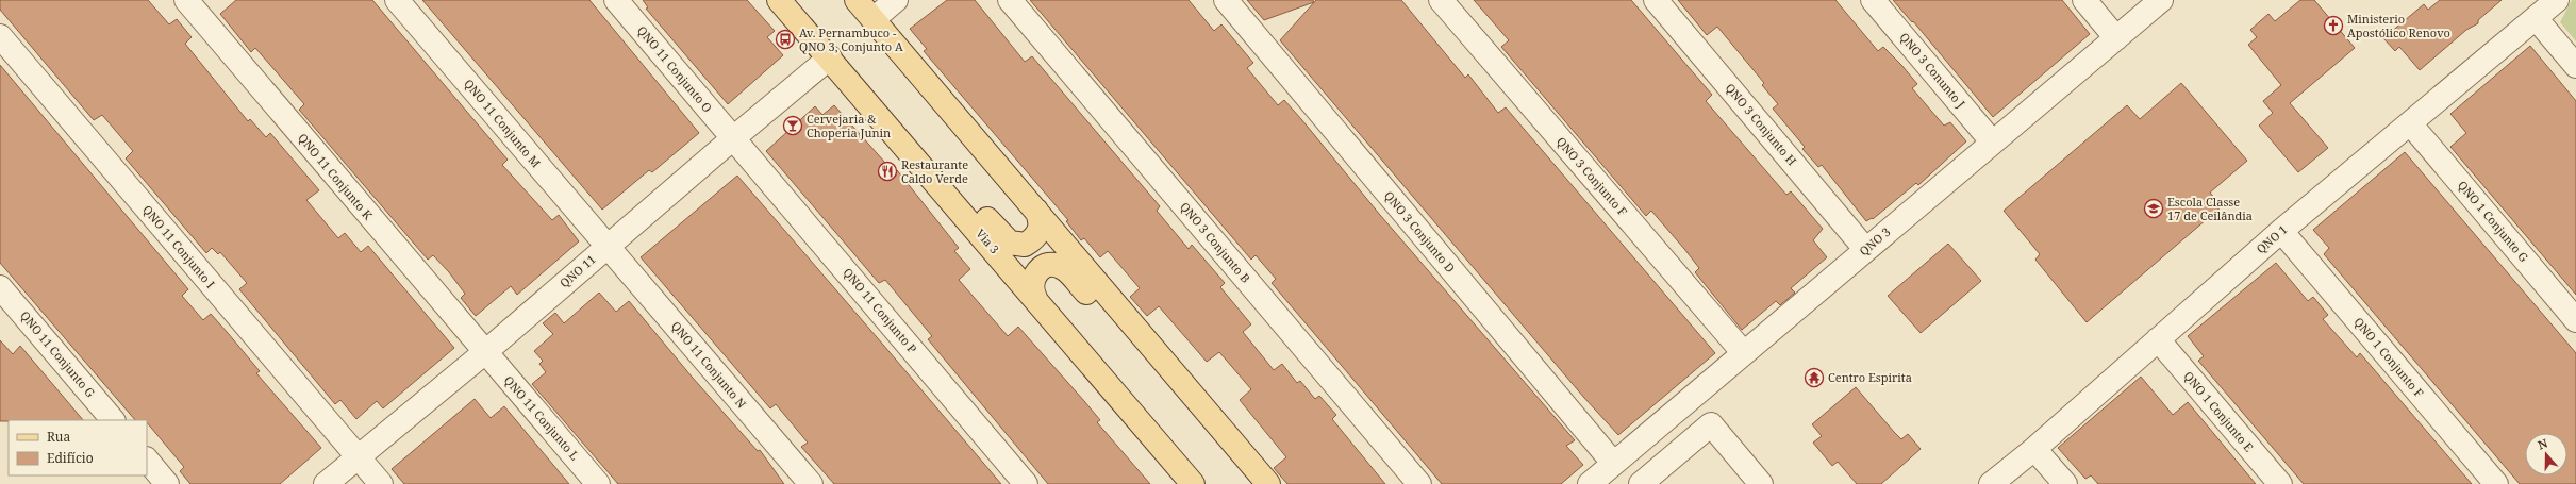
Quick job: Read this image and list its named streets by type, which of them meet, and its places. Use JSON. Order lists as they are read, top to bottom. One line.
{"streets":{"main road":["Via 3"],"street":["QNO 11 Conjunto O","QNO 3 Conunto J","QNO 11 Conjunto M","QNO 3 Conjunto H","QNO 11 Conjunto K","QNO 3 Conjunto F","QNO 1 Conjunto G","QNO 3 Conjunto D","QNO 1","QNO 3","QNO 3 Conjunto B","QNO 11 Conjunto I","QNO 11","QNO 11 Conjunto P","QNO 11 Conjunto G","QNO 1 Conjunto F","QNO 11 Conjunto N","QNO 1 Conjunto E","QNO 11 Conjunto L"]},"crossings":[["QNO 11 Conjunto O","QNO 11"],["QNO 11 Conjunto O","QNO 11 Conjunto P"],["QNO 3 Conunto J","QNO 3"],["QNO 11 Conjunto M","QNO 11"],["QNO 11 Conjunto M","QNO 11 Conjunto N"],["QNO 3 Conjunto H","QNO 3"],["QNO 11 Conjunto K","QNO 11"],["QNO 11 Conjunto K","QNO 11 Conjunto L"],["QNO 3 Conjunto F","QNO 3"],["QNO 1 Conjunto G","QNO 1"],["QNO 3 Conjunto D","QNO 3"],["QNO 1","QNO 1 Conjunto F"],["QNO 1","QNO 1 Conjunto E"],["Via 3","QNO 11"],["QNO 11 Conjunto I","QNO 11"],["QNO 11","QNO 11 Conjunto P"],["QNO 11","QNO 11 Conjunto N"],["QNO 11","QNO 11 Conjunto L"]],"places":{"church":["Ministerio Apostólico Renovo"],"bus stop":["Av. Pernambuco - QNO 3, Conjunto A"],"bar":["Cervejaria & Choperia Junin"],"restaurant":["Restaurante Caldo Verde"],"school or university":["Escola Classe 17 de Ceilândia"],"temple":["Centro Espirita"]},"legend":["Rua","Edifício"],"north":"top"}
